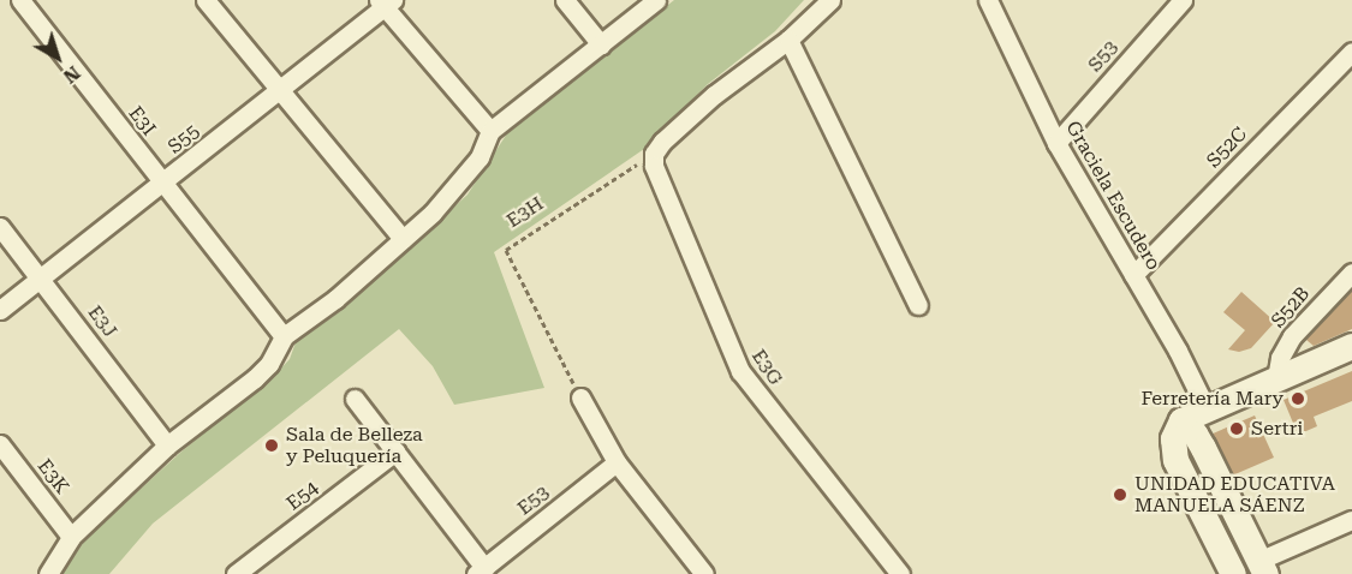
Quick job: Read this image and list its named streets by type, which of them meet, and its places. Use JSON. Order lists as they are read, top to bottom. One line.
{"streets":{"street":["S53","E3I","S55","S52C","Graciela Escudero","S52B","E3J","E3G","E3K","E54","E53"],"path":["E3H"]},"crossings":[["S53","Graciela Escudero"],["E3I","S55"],["S55","E3J"],["S52C","Graciela Escudero"],["E3H","E3G"]],"places":["Ferretería Mary","Sertri","Sala de Belleza y Peluquería","UNIDAD EDUCATIVA MANUELA SÁENZ"],"north":"bottom right"}
